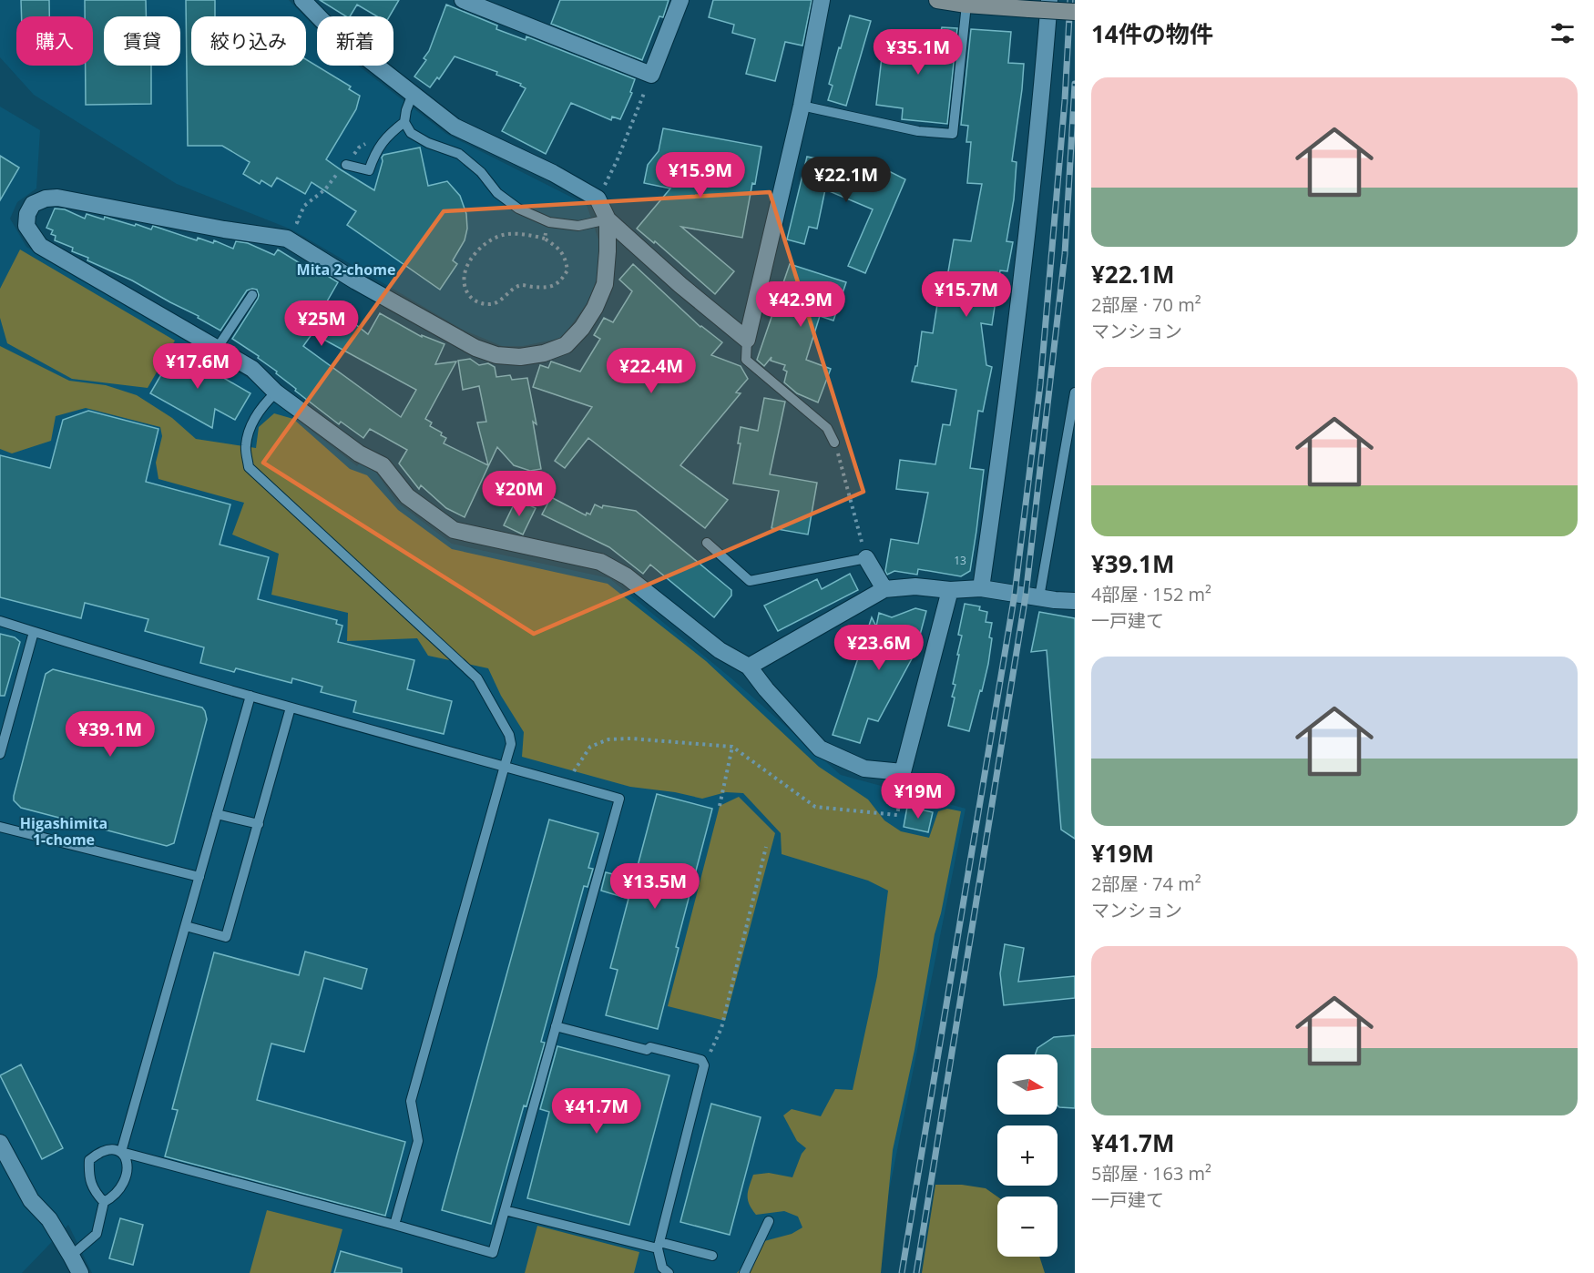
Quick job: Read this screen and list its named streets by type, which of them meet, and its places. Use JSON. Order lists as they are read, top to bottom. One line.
{"districts":["Mita 2-chome","Higashimita 1-chome"],"house_numbers":["13"],"north":"right","page":{"heading":"14件の物件","chip":["購入","賃貸","絞り込み","新着"],"price":["¥35.1M","¥15.9M","¥22.1M","¥15.7M","¥42.9M","¥25M","¥17.6M","¥22.4M","¥20M","¥23.6M","¥39.1M","¥19M","¥13.5M","¥41.7M"],"list":[{"name":"¥22.1M","note":"2部屋 · 70 m² · マンション"},{"name":"¥39.1M","note":"4部屋 · 152 m² · 一戸建て"},{"name":"¥19M","note":"2部屋 · 74 m² · マンション"},{"name":"¥41.7M","note":"5部屋 · 163 m² · 一戸建て"}],"map_buttons":["+","−"]}}
